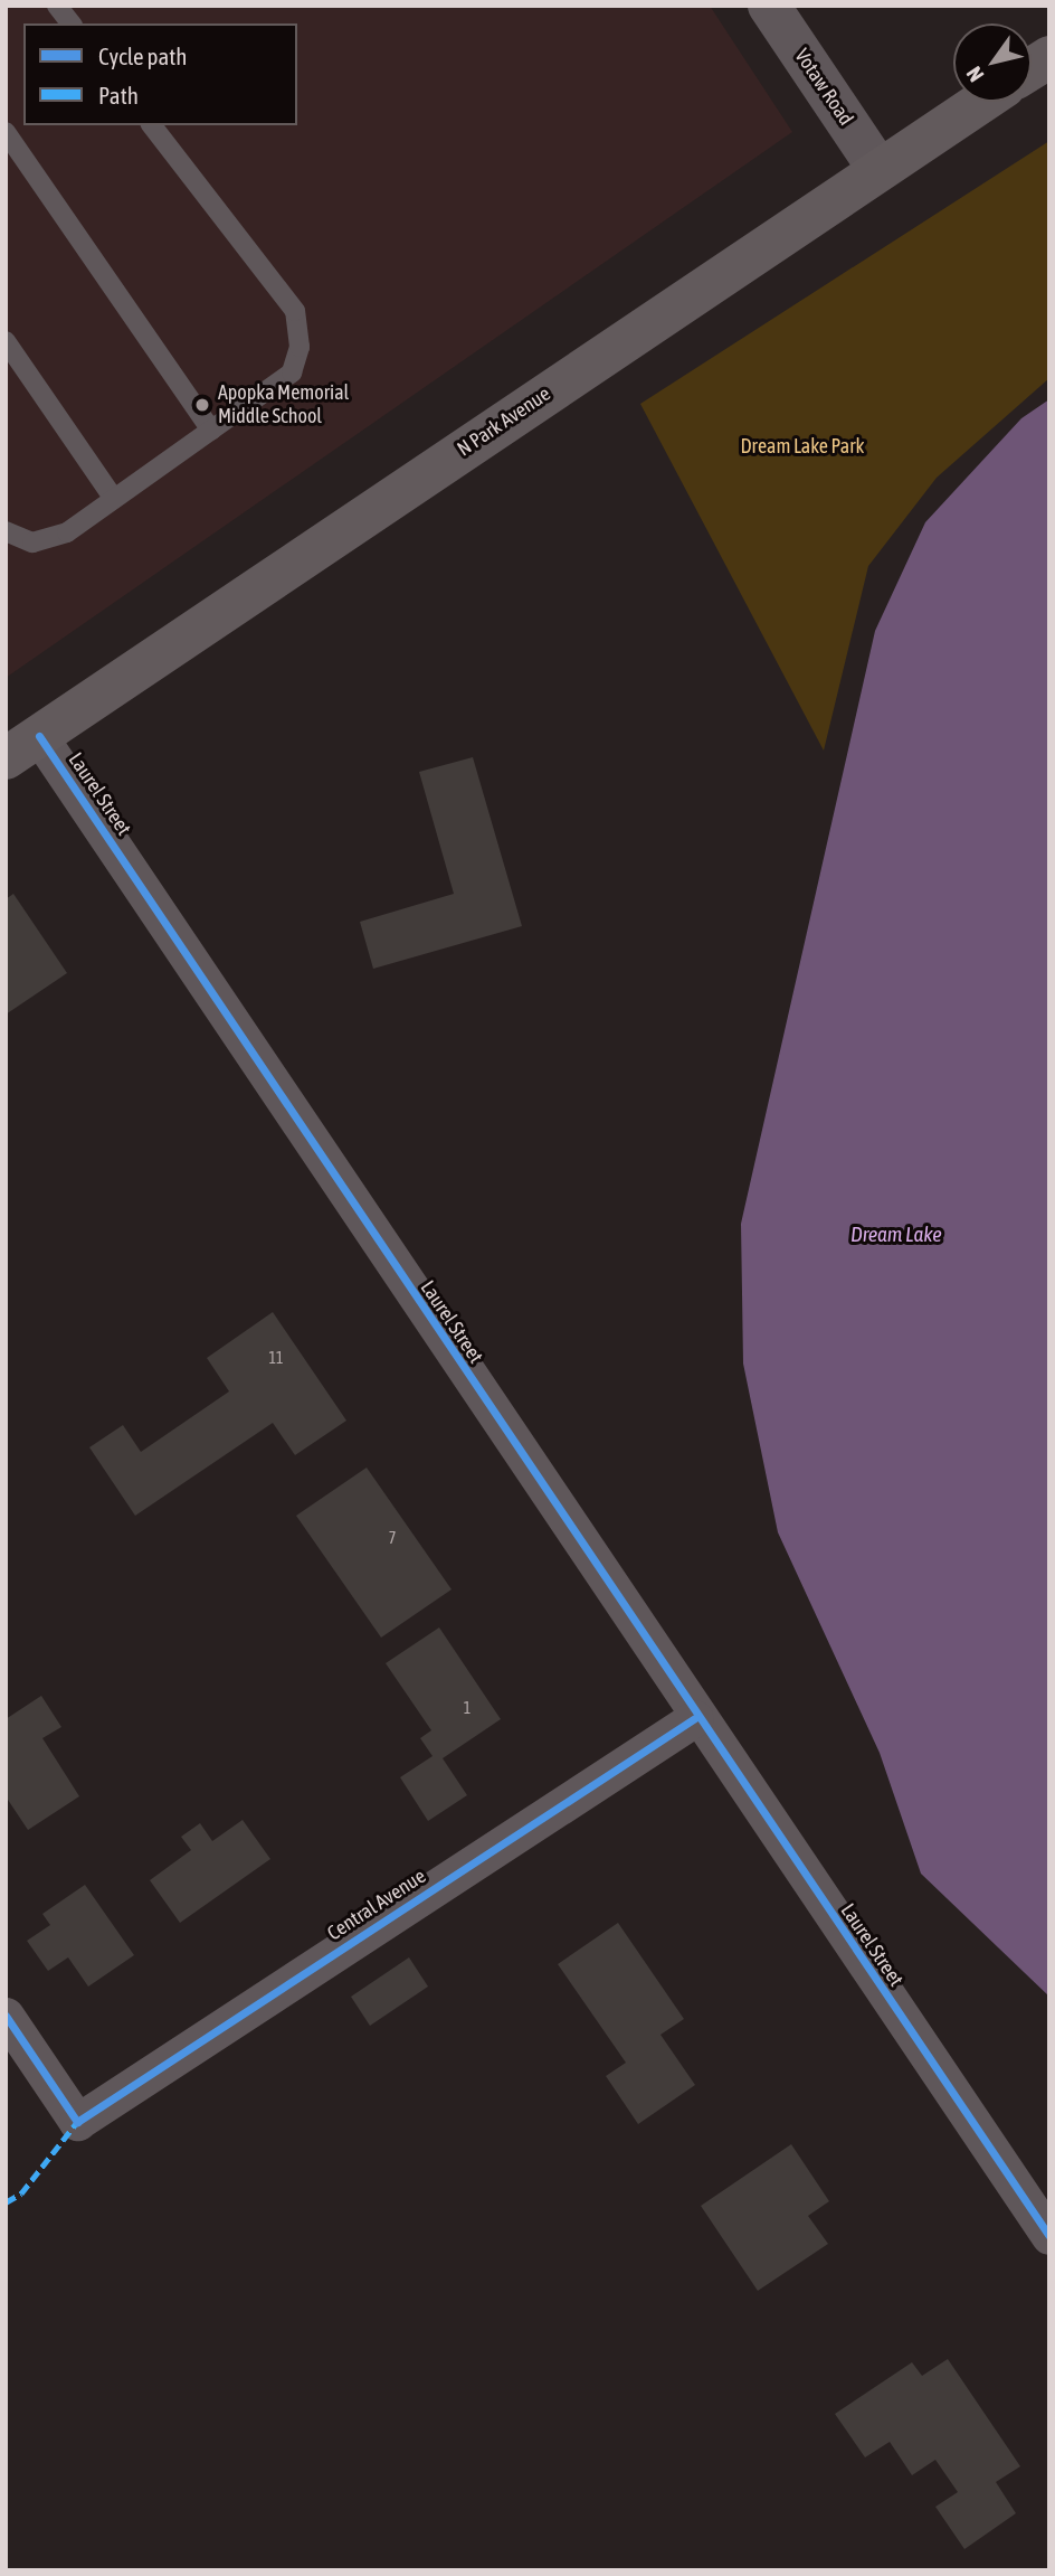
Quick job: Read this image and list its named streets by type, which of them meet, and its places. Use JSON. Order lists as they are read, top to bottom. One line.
{"streets":{"main road":["N Park Avenue"],"street":["Votaw Road","Laurel Street","Central Avenue"]},"crossings":[["Votaw Road","N Park Avenue"],["N Park Avenue","Laurel Street"],["Laurel Street","Central Avenue"]],"water":["Dream Lake"],"parks":["Dream Lake Park"],"places":["Apopka Memorial Middle School"],"house_numbers":["11","7","1"],"legend":["Cycle path","Path"],"north":"bottom left"}
